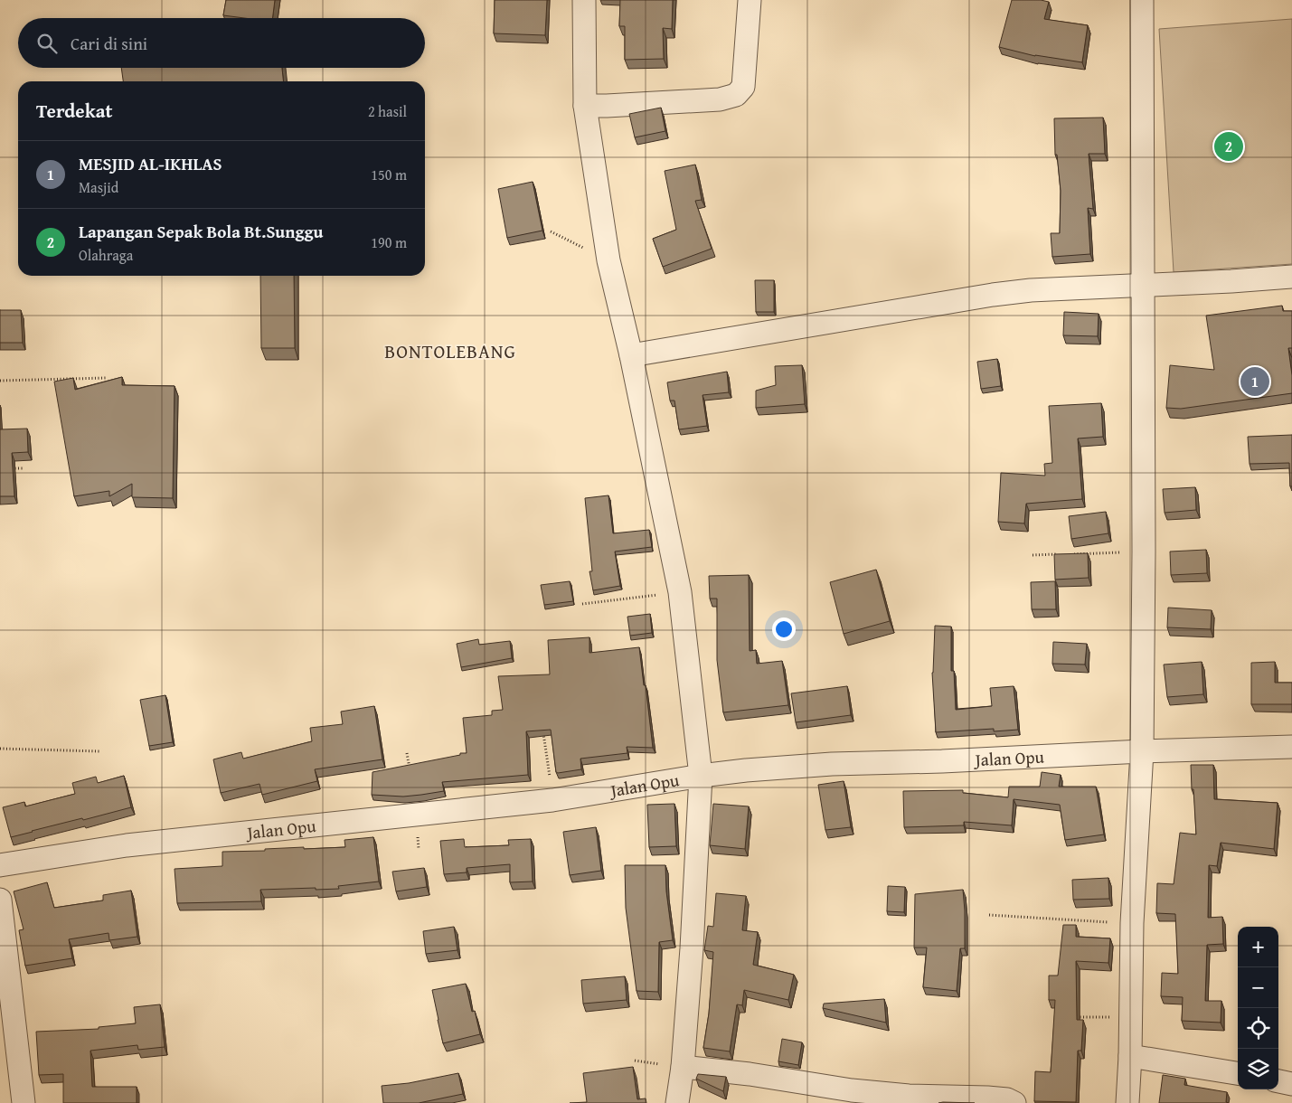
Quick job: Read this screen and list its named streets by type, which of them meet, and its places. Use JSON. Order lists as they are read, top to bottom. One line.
{"streets":{"street":["Jalan Opu"]},"districts":["BONTOLEBANG"],"page":{"search":"Cari di sini","heading":["Terdekat","2 hasil"],"pins":["2","1"],"list":[{"mark":"1","name":"MESJID AL-IKHLAS","note":"Masjid","value":"150 m"},{"mark":"2","name":"Lapangan Sepak Bola Bt.Sunggu","note":"Olahraga","value":"190 m"}],"map_buttons":["+","−"]}}
